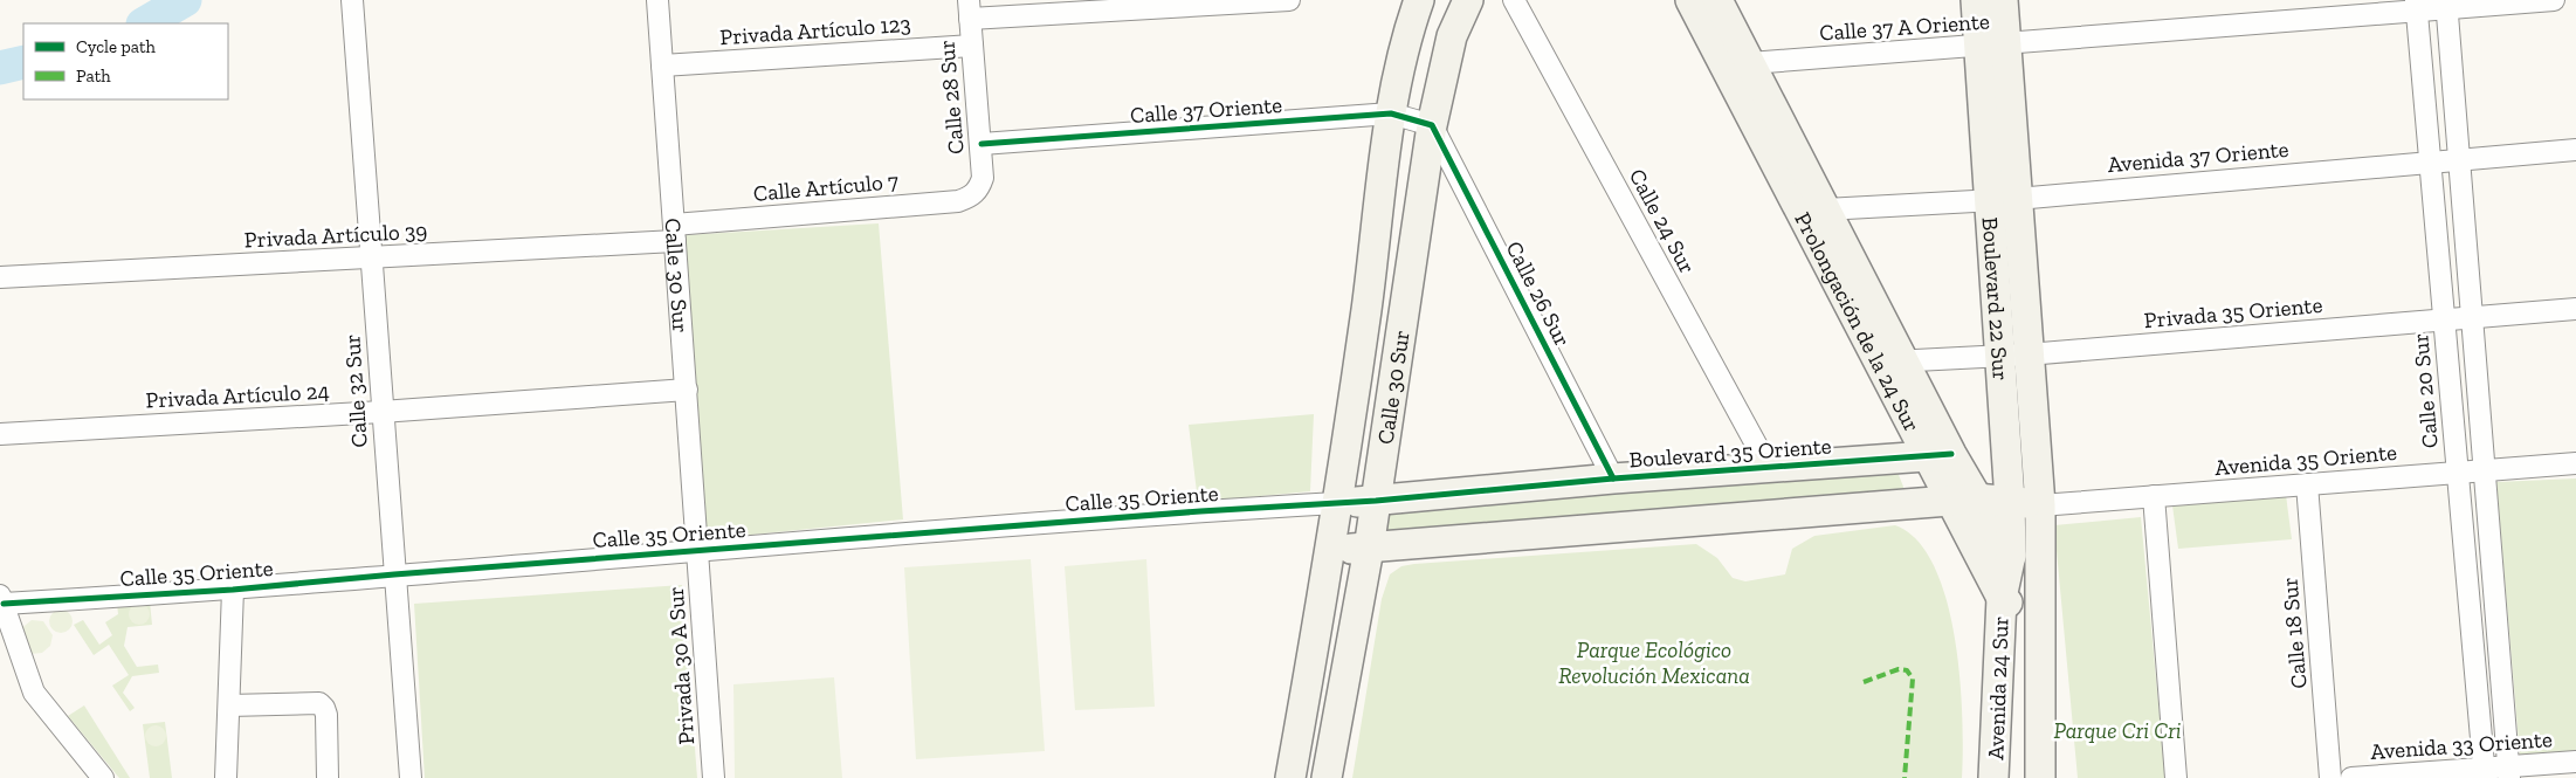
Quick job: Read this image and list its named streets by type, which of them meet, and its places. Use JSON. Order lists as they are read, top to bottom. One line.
{"streets":{"main road":["Calle 30 Sur","Boulevard 22 Sur","Prolongación de la 24 Sur","Boulevard 35 Oriente","Avenida 24 Sur"],"street":["Calle 37 A Oriente","Privada Artículo 123","Calle 28 Sur","Calle 37 Oriente","Avenida 37 Oriente","Calle Artículo 7","Calle 24 Sur","Privada Artículo 39","Calle 26 Sur","Privada 35 Oriente","Calle 32 Sur","Calle 20 Sur","Privada Artículo 24","Avenida 35 Oriente","Calle 35 Oriente","Calle 18 Sur","Privada 30 A Sur","Avenida 33 Oriente"]},"crossings":[["Calle 37 A Oriente","Boulevard 22 Sur"],["Calle 37 A Oriente","Prolongación de la 24 Sur"],["Calle 37 A Oriente","Calle 20 Sur"],["Privada Artículo 123","Calle 28 Sur"],["Privada Artículo 123","Calle 30 Sur"],["Calle 28 Sur","Calle 37 Oriente"],["Calle 28 Sur","Calle Artículo 7"],["Calle 37 Oriente","Calle 30 Sur"],["Calle 37 Oriente","Calle 26 Sur"],["Avenida 37 Oriente","Boulevard 22 Sur"],["Avenida 37 Oriente","Prolongación de la 24 Sur"],["Avenida 37 Oriente","Calle 20 Sur"],["Calle Artículo 7","Privada Artículo 39"],["Calle Artículo 7","Calle 30 Sur"],["Calle 24 Sur","Boulevard 35 Oriente"],["Privada Artículo 39","Calle 30 Sur"],["Privada Artículo 39","Calle 32 Sur"],["Calle 30 Sur","Calle 26 Sur"],["Calle 30 Sur","Privada Artículo 24"],["Calle 30 Sur","Boulevard 35 Oriente"],["Calle 30 Sur","Calle 35 Oriente"],["Calle 30 Sur","Privada 30 A Sur"],["Calle 26 Sur","Boulevard 35 Oriente"],["Boulevard 22 Sur","Privada 35 Oriente"],["Boulevard 22 Sur","Prolongación de la 24 Sur"],["Boulevard 22 Sur","Avenida 35 Oriente"],["Boulevard 22 Sur","Avenida 24 Sur"],["Privada 35 Oriente","Prolongación de la 24 Sur"],["Privada 35 Oriente","Calle 20 Sur"],["Prolongación de la 24 Sur","Boulevard 35 Oriente"],["Prolongación de la 24 Sur","Avenida 24 Sur"],["Calle 32 Sur","Privada Artículo 24"],["Calle 32 Sur","Calle 35 Oriente"],["Calle 20 Sur","Avenida 35 Oriente"],["Calle 20 Sur","Avenida 33 Oriente"],["Boulevard 35 Oriente","Calle 35 Oriente"],["Avenida 35 Oriente","Calle 18 Sur"],["Calle 35 Oriente","Privada 30 A Sur"]],"parks":["Parque Ecológico Revolución Mexicana","Parque Cri Cri"],"legend":["Cycle path","Path"]}
